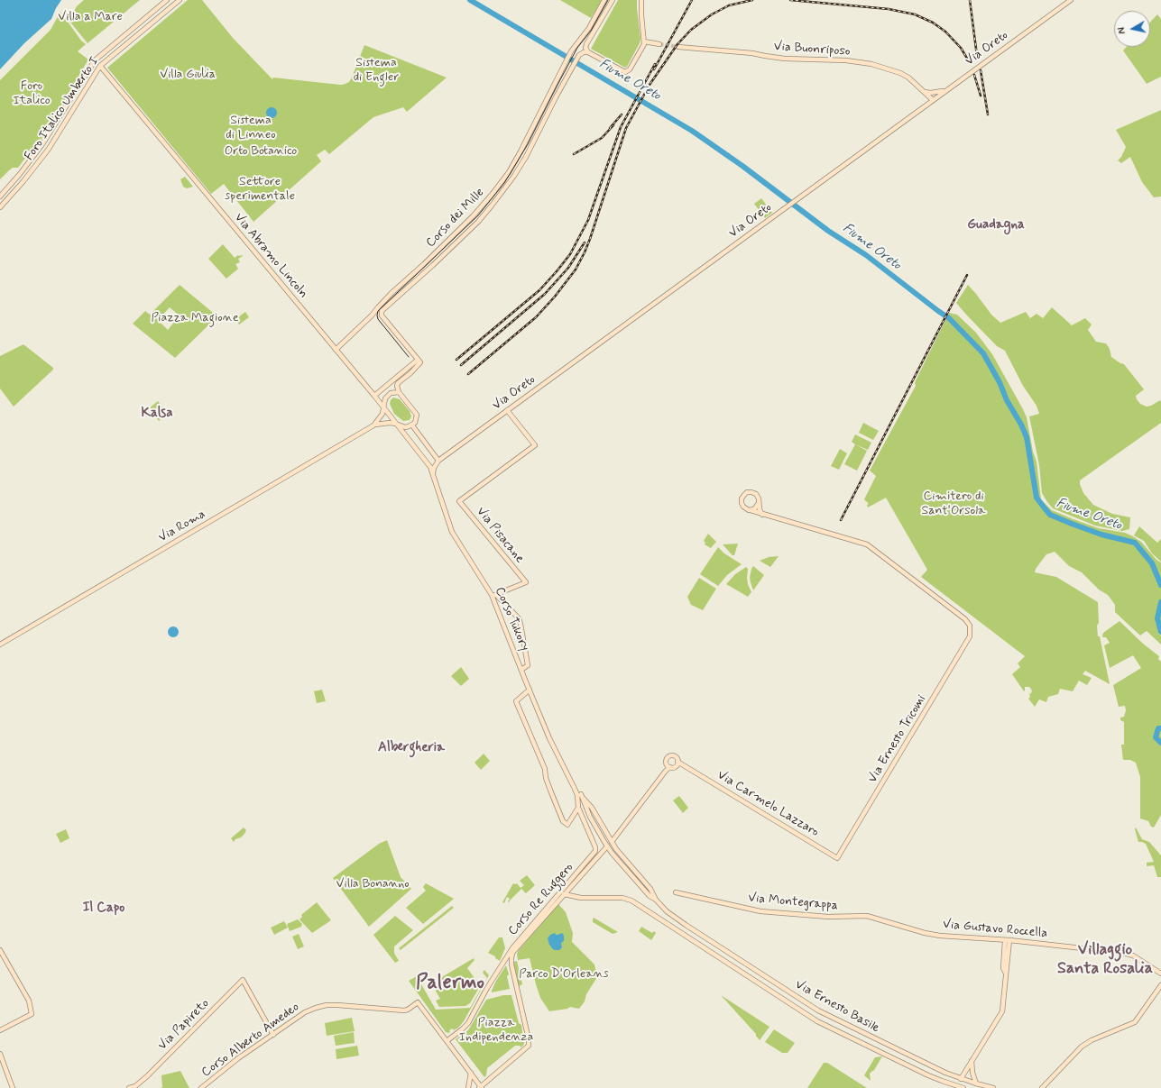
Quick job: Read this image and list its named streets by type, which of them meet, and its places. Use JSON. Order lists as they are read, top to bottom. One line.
{"streets":{"street":["Via Oreto","Via Buonriposo","Foro Italico Umberto I","Corso dei Mille","Via Abramo Lincoln","Via Roma","Via Pisacane","Corso Tukory","Via Ernesto Tricomi","Via Carmelo Lazzaro","Corso Re Ruggero","Via Montegrappa","Via Gustavo Roccella","Via Ernesto Basile","Via Papireto","Corso Alberto Amedeo"]},"crossings":[["Via Oreto","Via Buonriposo"],["Via Oreto","Via Pisacane"],["Foro Italico Umberto I","Via Abramo Lincoln"],["Corso dei Mille","Via Abramo Lincoln"],["Via Abramo Lincoln","Corso Tukory"],["Via Pisacane","Corso Tukory"],["Corso Tukory","Corso Re Ruggero"],["Corso Tukory","Via Ernesto Basile"],["Via Ernesto Tricomi","Via Carmelo Lazzaro"],["Corso Re Ruggero","Via Ernesto Basile"],["Via Montegrappa","Via Gustavo Roccella"],["Via Papireto","Corso Alberto Amedeo"]],"districts":["Guadagna","Kalsa","Albergheria","Il Capo","Villaggio Santa Rosalia","Palermo"],"water":["Fiume Oreto"],"parks":["Villa a Mare","Sistema di Engler","Villa Giulia","Foro Italico","Sistema di Linneo","Orto Botanico","Settore sperimentale","Piazza Magione","Cimitero di Sant'Orsola","Villa Bonanno","Parco D'Orleans","Piazza Indipendenza"],"north":"left"}
